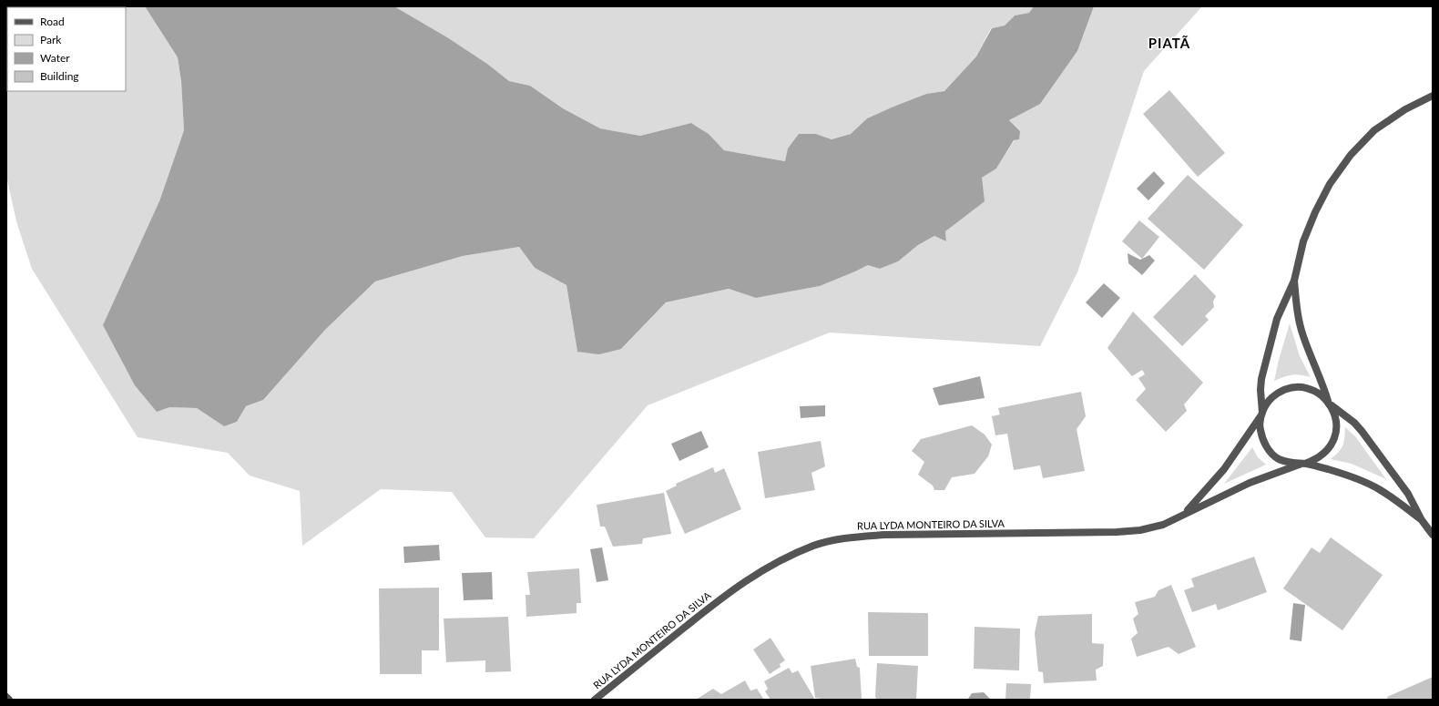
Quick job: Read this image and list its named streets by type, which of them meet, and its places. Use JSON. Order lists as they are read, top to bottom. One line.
{"streets":{"street":["RUA LYDA MONTEIRO DA SILVA"]},"districts":["PIATÃ"],"legend":["Road","Park","Water","Building"]}
